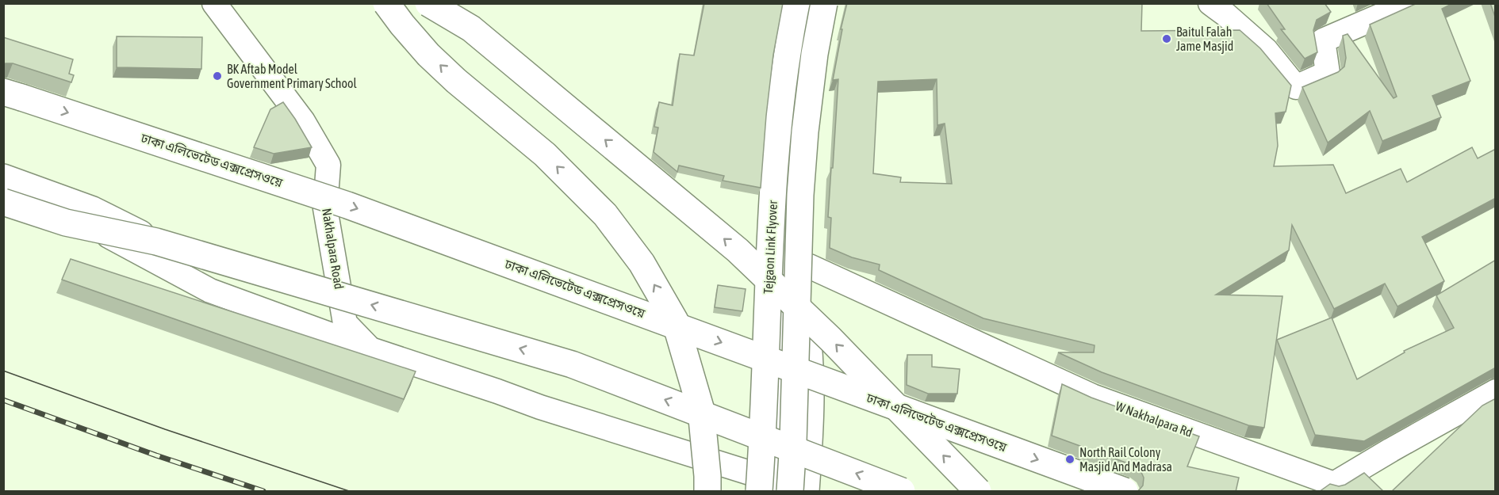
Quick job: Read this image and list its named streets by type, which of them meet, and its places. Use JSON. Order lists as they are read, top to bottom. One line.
{"streets":{"main road":["ঢাকা এলিভেটেড এক্সপ্রেসওয়ে","Tejgaon Link Flyover"],"street":["Nakhalpara Road","W Nakhalpara Rd"]},"places":["Baitul Falah Jame Masjid","BK Aftab Model Government Primary School","North Rail Colony Masjid And Madrasa"]}
